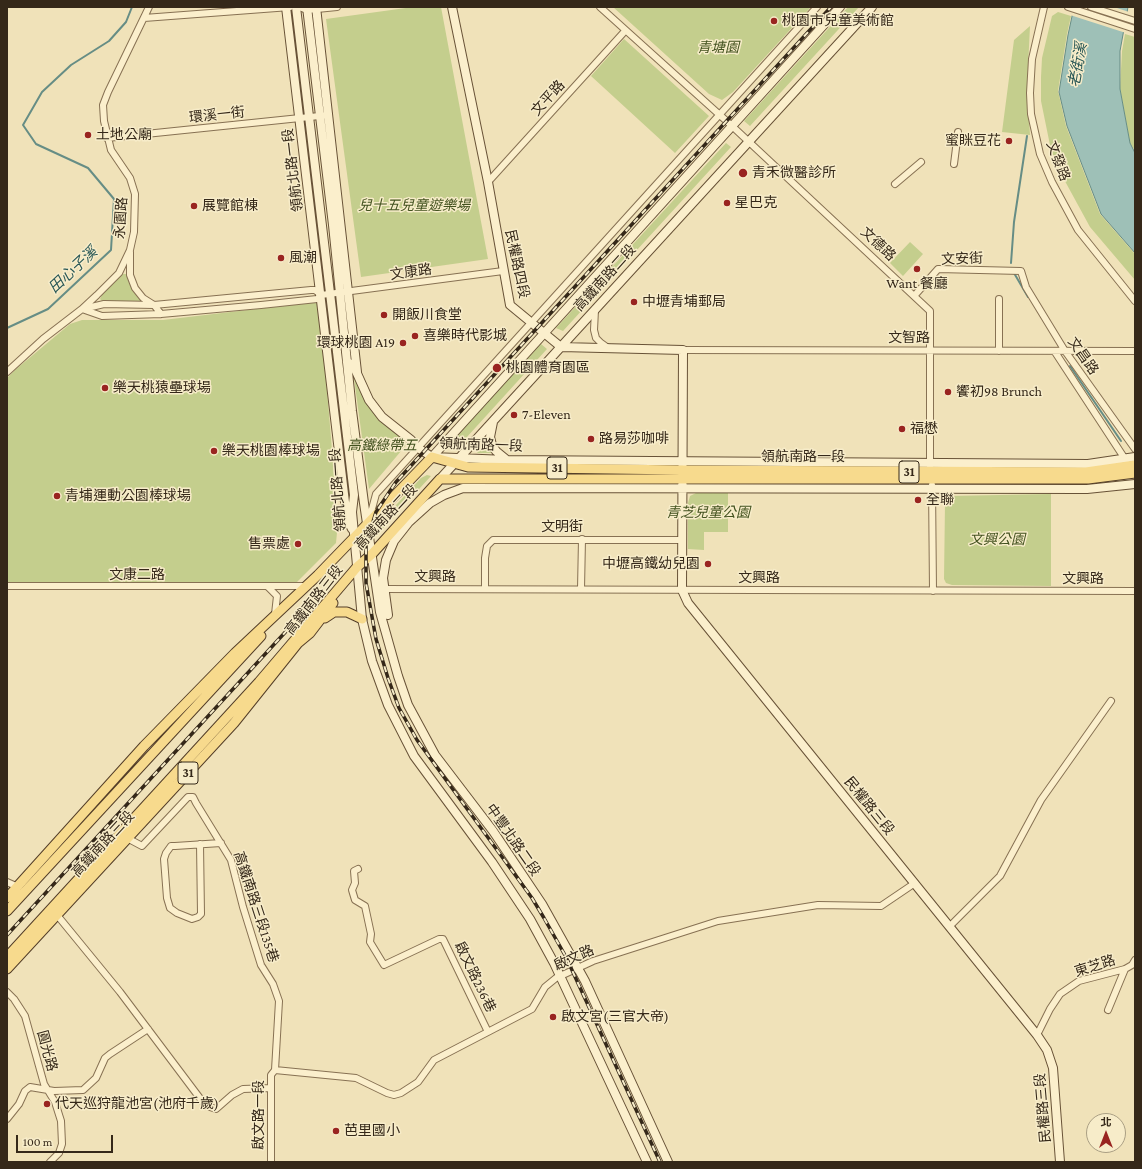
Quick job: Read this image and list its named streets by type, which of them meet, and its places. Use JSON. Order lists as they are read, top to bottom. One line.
{"streets":{"main road":["高鐵南路二段","領航南路一段","31","高鐵南路三段"],"street":["文平路","環溪一街","文發路","領航北路一段","永園路","文德路","文安街","民權路四段","文康路","文智路","文昌路","文明街","文康二路","文興路","民權路三段","中豐北路二段","高鐵南路三段135巷","啟文路","東芝路","啟文路236巷","圓光路","啟文路一段"]},"crossings":[["文平路","文德路"],["文平路","民權路四段"],["環溪一街","領航北路一段"],["環溪一街","永園路"],["領航北路一段","文康路"],["領航北路一段","高鐵南路二段"],["領航北路一段","高鐵南路三段"],["領航北路一段","中豐北路二段"],["永園路","文康路"],["文德路","文安街"],["文德路","高鐵南路二段"],["文德路","文智路"],["文德路","領航南路一段"],["文德路","文興路"],["文安街","文昌路"],["民權路四段","文康路"],["民權路四段","高鐵南路二段"],["高鐵南路二段","領航南路一段"],["高鐵南路二段","31"],["高鐵南路二段","文興路"],["高鐵南路二段","高鐵南路三段"],["高鐵南路二段","中豐北路二段"],["文智路","文昌路"],["文昌路","領航南路一段"],["領航南路一段","31"],["文明街","文興路"],["文康二路","高鐵南路三段"],["文興路","民權路三段"],["高鐵南路三段","高鐵南路三段135巷"],["民權路三段","啟文路"],["民權路三段","東芝路"],["中豐北路二段","啟文路"],["高鐵南路三段135巷","啟文路"],["高鐵南路三段135巷","啟文路一段"],["啟文路","啟文路236巷"],["啟文路","啟文路一段"]],"water":["老街溪","田心子溪"],"parks":["青塘園","兒十五兒童遊樂場","高鐵綠帶五","青芝兒童公園","文興公園"],"places":["桃園市兒童美術館","土地公廟","蜜眯豆花","青禾微醫診所","星巴克","展覽館棟","風潮","Want 餐廳","中壢青埔郵局","開飯川食堂","喜樂時代影城","環球桃園 A19","桃園體育園區","樂天桃猿壘球場","饗初98 Brunch","7-Eleven","福懋","路易莎咖啡","樂天桃園棒球場","青埔運動公園棒球場","全聯","售票處","中壢高鐵幼兒園","啟文宮(三官大帝)","代天巡狩龍池宮(池府千歲)","芭里國小"],"scale_bar":"100 m","north":"top"}
